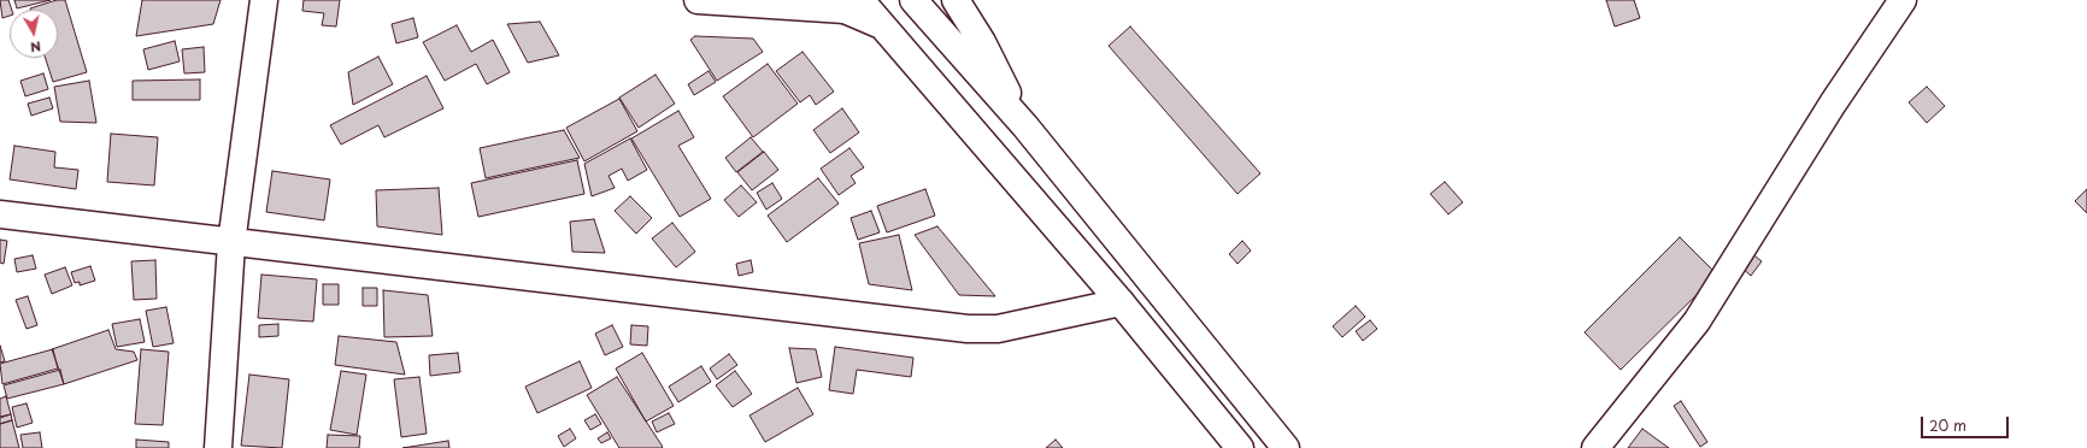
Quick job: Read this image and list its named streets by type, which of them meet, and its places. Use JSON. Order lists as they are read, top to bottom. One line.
{"scale_bar":"20 m","north":"bottom"}
